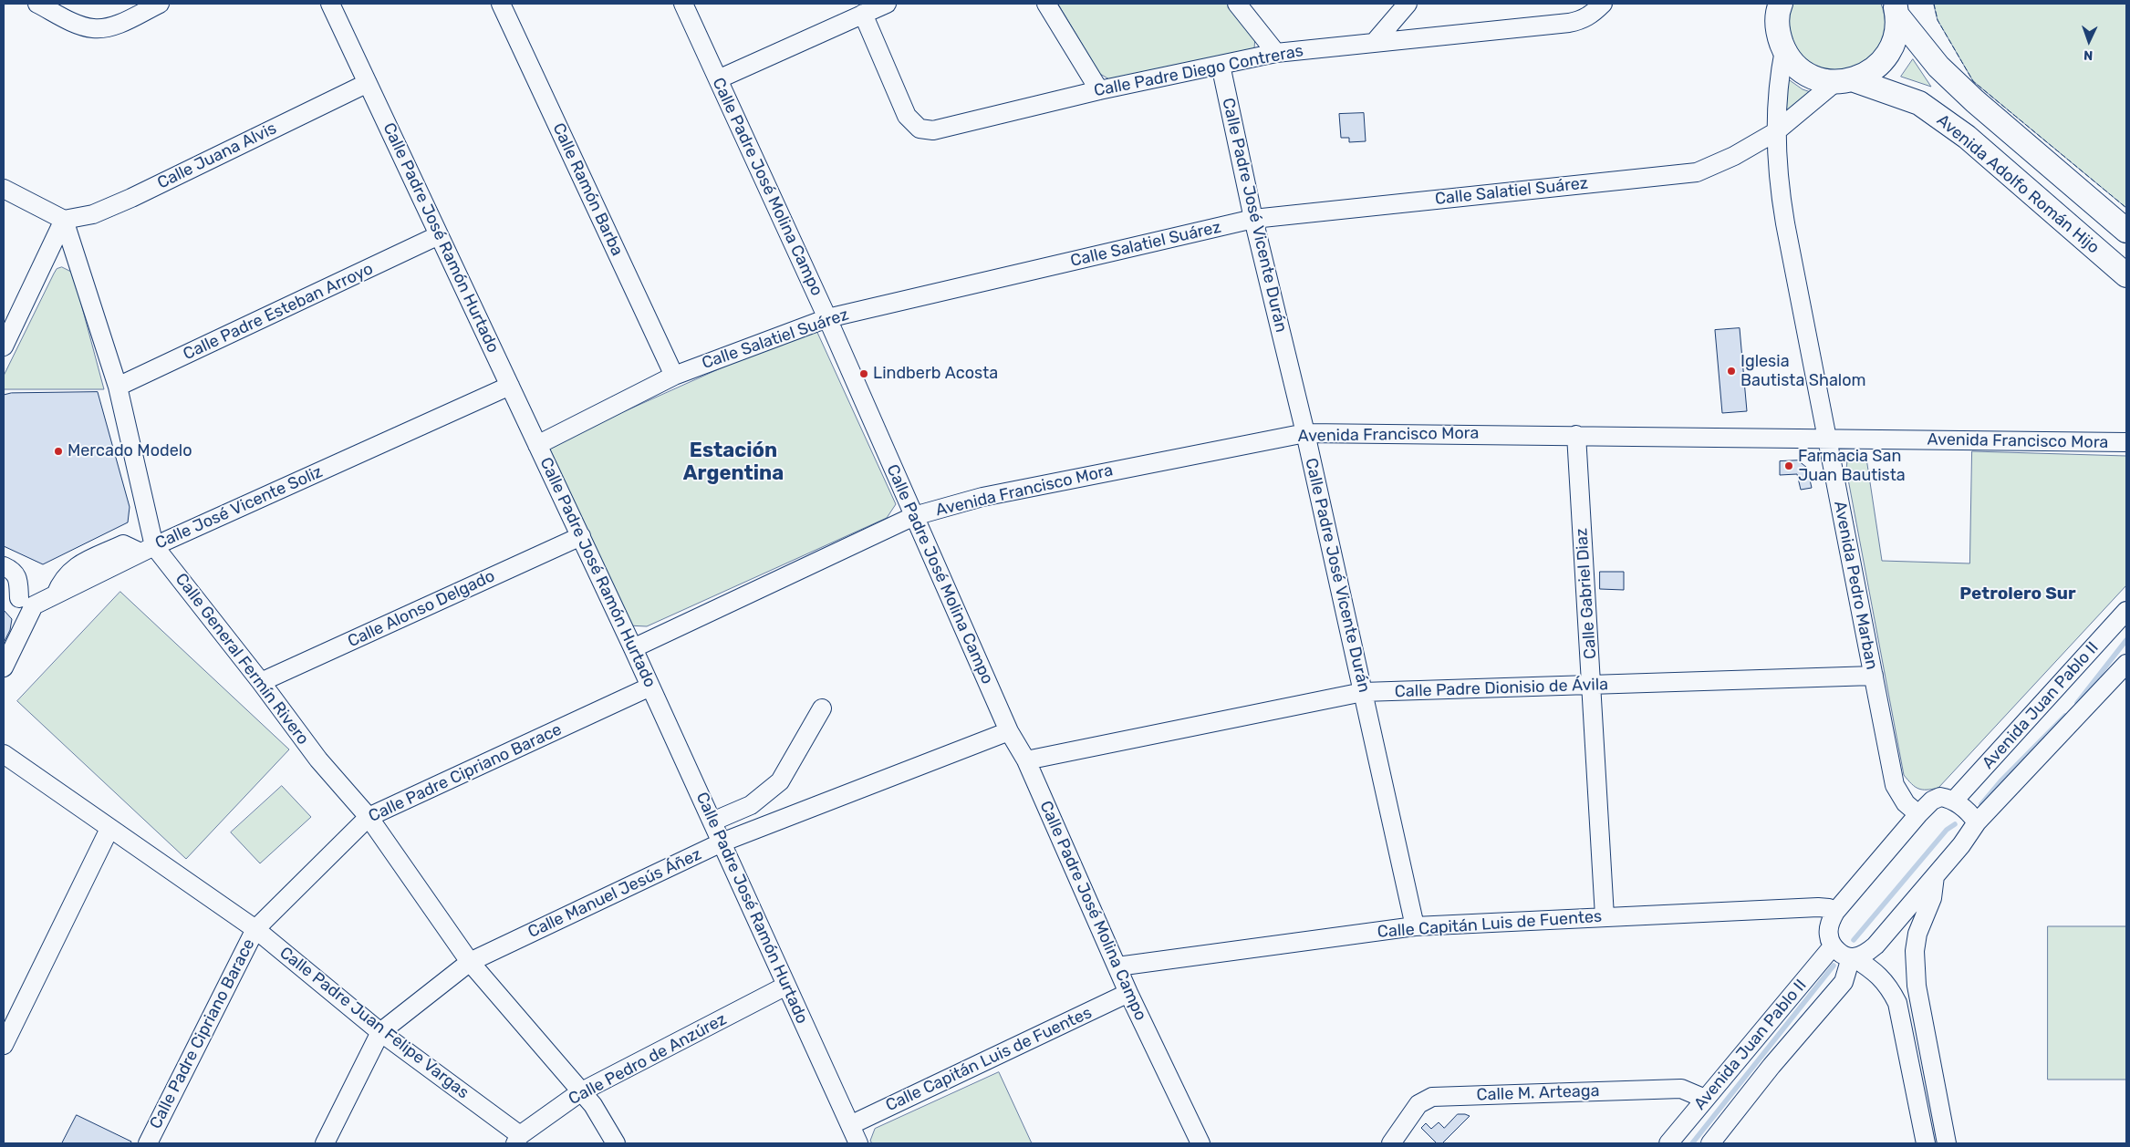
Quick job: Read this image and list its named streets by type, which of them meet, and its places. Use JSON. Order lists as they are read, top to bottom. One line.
{"streets":{"main road":["Avenida Adolfo Román Hijo"],"street":["Calle Padre Diego Contreras","Calle Juana Alvis","Calle Padre José Molina Campo","Calle Ramón Barba","Calle Salatiel Suárez","Calle Padre José Vicente Durán","Calle Padre José Ramón Hurtado","Calle Padre Esteban Arroyo","Avenida Francisco Mora","Calle José Vicente Soliz","Avenida Pedro Marban","Calle Gabriel Diaz","Calle Alonso Delgado","Calle General Fermín Rivero","Calle Padre Dionisio de Ávila","Avenida Juan Pablo II","Calle Padre Cipriano Barace","Calle Manuel Jesús Áñez","Calle Capitán Luis de Fuentes","Calle Padre Juan Felipe Vargas","Calle Pedro de Anzúrez","Calle M. Arteaga"]},"crossings":[["Calle Padre Diego Contreras","Calle Padre José Vicente Durán"],["Calle Juana Alvis","Calle Padre José Ramón Hurtado"],["Calle Juana Alvis","Calle General Fermín Rivero"],["Avenida Adolfo Román Hijo","Avenida Pedro Marban"],["Calle Padre José Molina Campo","Calle Salatiel Suárez"],["Calle Padre José Molina Campo","Avenida Francisco Mora"],["Calle Padre José Molina Campo","Calle Padre Dionisio de Ávila"],["Calle Padre José Molina Campo","Calle Manuel Jesús Áñez"],["Calle Padre José Molina Campo","Calle Capitán Luis de Fuentes"],["Calle Ramón Barba","Calle Salatiel Suárez"],["Calle Salatiel Suárez","Calle Padre José Vicente Durán"],["Calle Salatiel Suárez","Calle Padre José Ramón Hurtado"],["Calle Salatiel Suárez","Avenida Pedro Marban"],["Calle Padre José Vicente Durán","Avenida Francisco Mora"],["Calle Padre José Vicente Durán","Calle Padre Dionisio de Ávila"],["Calle Padre José Vicente Durán","Calle Capitán Luis de Fuentes"],["Calle Padre José Ramón Hurtado","Calle Padre Esteban Arroyo"],["Calle Padre José Ramón Hurtado","Avenida Francisco Mora"],["Calle Padre José Ramón Hurtado","Calle José Vicente Soliz"],["Calle Padre José Ramón Hurtado","Calle Alonso Delgado"],["Calle Padre José Ramón Hurtado","Calle Padre Cipriano Barace"],["Calle Padre José Ramón Hurtado","Calle Manuel Jesús Áñez"],["Calle Padre José Ramón Hurtado","Calle Capitán Luis de Fuentes"],["Calle Padre José Ramón Hurtado","Calle Pedro de Anzúrez"],["Calle Padre Esteban Arroyo","Calle General Fermín Rivero"],["Avenida Francisco Mora","Avenida Pedro Marban"],["Avenida Francisco Mora","Calle Gabriel Diaz"],["Calle José Vicente Soliz","Calle General Fermín Rivero"],["Avenida Pedro Marban","Calle Padre Dionisio de Ávila"],["Calle Gabriel Diaz","Calle Padre Dionisio de Ávila"],["Calle Gabriel Diaz","Calle Capitán Luis de Fuentes"],["Calle Alonso Delgado","Calle General Fermín Rivero"],["Calle General Fermín Rivero","Calle Padre Cipriano Barace"],["Calle General Fermín Rivero","Calle Manuel Jesús Áñez"],["Calle General Fermín Rivero","Calle Pedro de Anzúrez"],["Avenida Juan Pablo II","Calle M. Arteaga"],["Calle Padre Cipriano Barace","Calle Padre Juan Felipe Vargas"],["Calle Manuel Jesús Áñez","Calle Padre Juan Felipe Vargas"],["Calle Padre Juan Felipe Vargas","Calle Pedro de Anzúrez"]],"districts":["Estación Argentina","Petrolero Sur"],"places":["Iglesia Bautista Shalom","Lindberb Acosta","Mercado Modelo","Farmacia San Juan Bautista"],"north":"bottom"}
